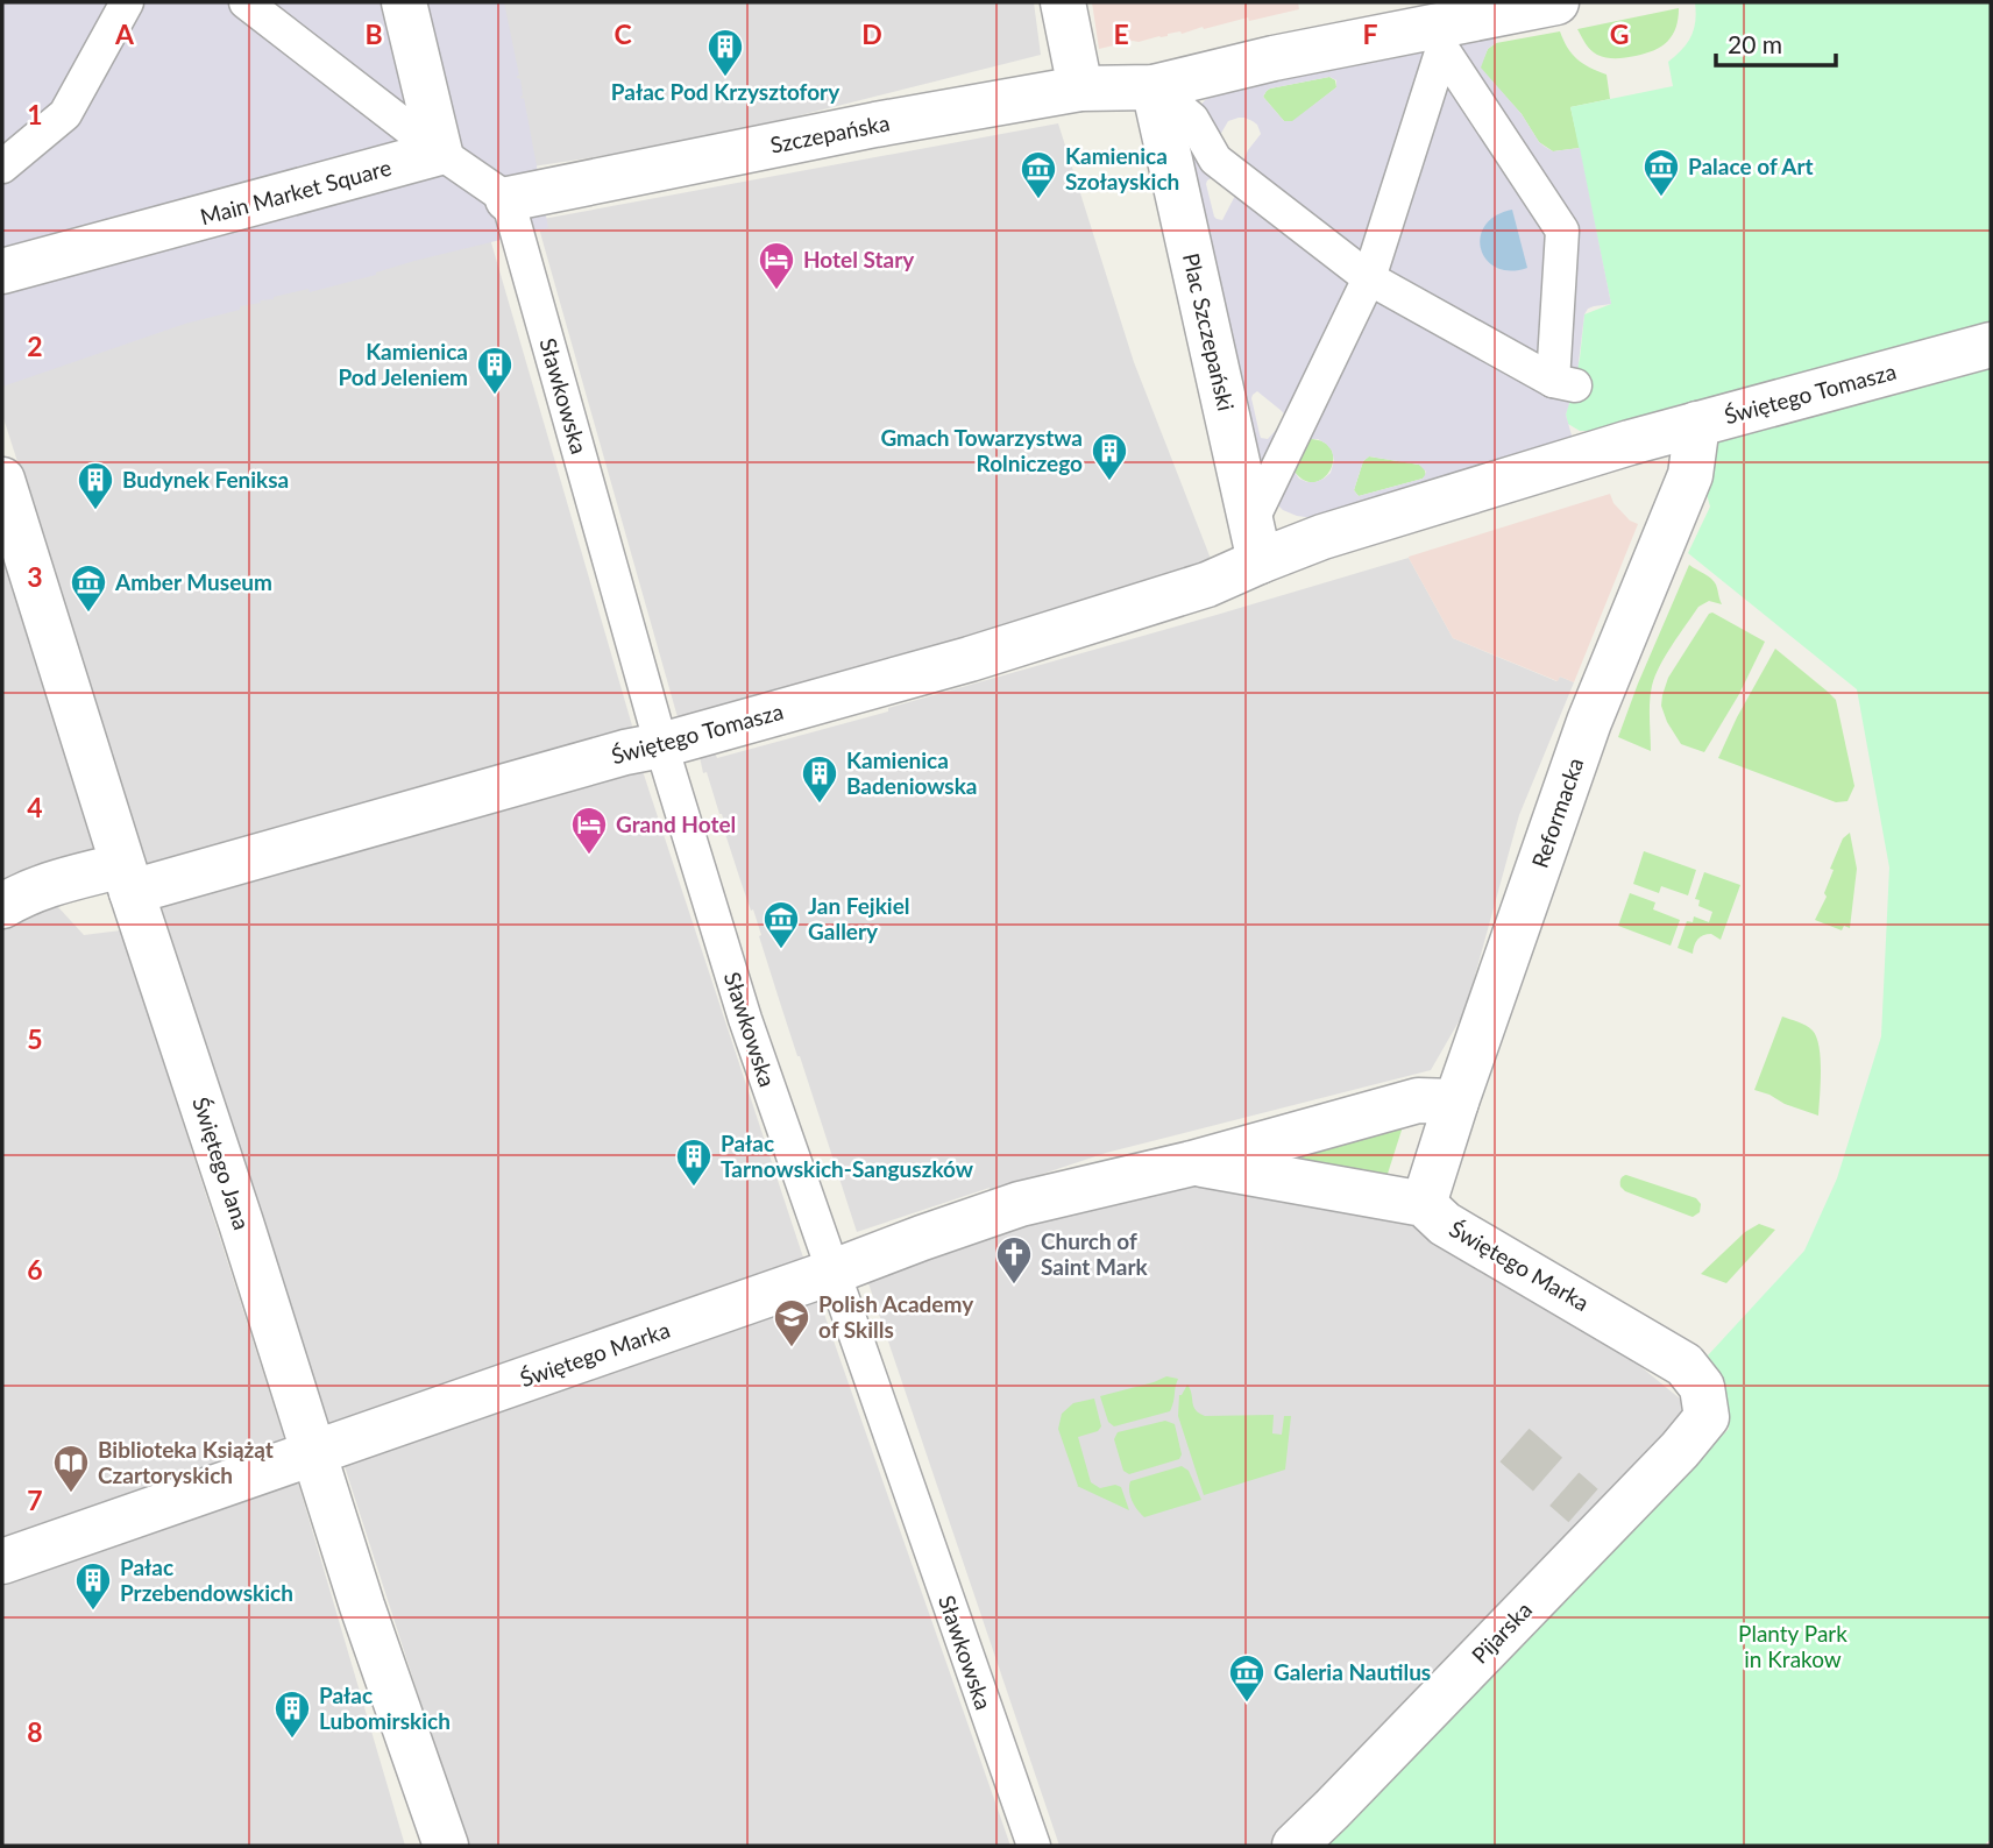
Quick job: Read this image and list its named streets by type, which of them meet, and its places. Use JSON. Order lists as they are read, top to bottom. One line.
{"streets":{"street":["Szczepańska","Main Market Square","Plac Szczepański","Świętego Tomasza","Sławkowska","Reformacka","Świętego Jana","Świętego Marka","Pijarska"]},"crossings":[["Szczepańska","Plac Szczepański"],["Szczepańska","Sławkowska"],["Plac Szczepański","Świętego Tomasza"],["Świętego Tomasza","Sławkowska"],["Świętego Tomasza","Reformacka"],["Świętego Tomasza","Świętego Jana"],["Sławkowska","Świętego Marka"],["Reformacka","Świętego Marka"],["Świętego Jana","Świętego Marka"],["Świętego Marka","Pijarska"]],"parks":["Planty Park in Krakow"],"places":{"building":["Pałac Pod Krzysztofory","Kamienica Pod Jeleniem","Gmach Towarzystwa Rolniczego","Budynek Feniksa","Kamienica Badeniowska","Pałac Tarnowskich-Sanguszków","Pałac Przebendowskich","Pałac Lubomirskich"],"museum":["Palace of Art","Kamienica Szołayskich","Amber Museum","Jan Fejkiel Gallery","Galeria Nautilus"],"hotel":["Hotel Stary","Grand Hotel"],"church":["Church of Saint Mark"],"school or university":["Polish Academy of Skills"],"library":["Biblioteka Książąt Czartoryskich"]},"scale_bar":"20 m","grid":{"columns":["A","B","C","D","E","F","G"],"rows":["1","2","3","4","5","6","7","8"]}}
